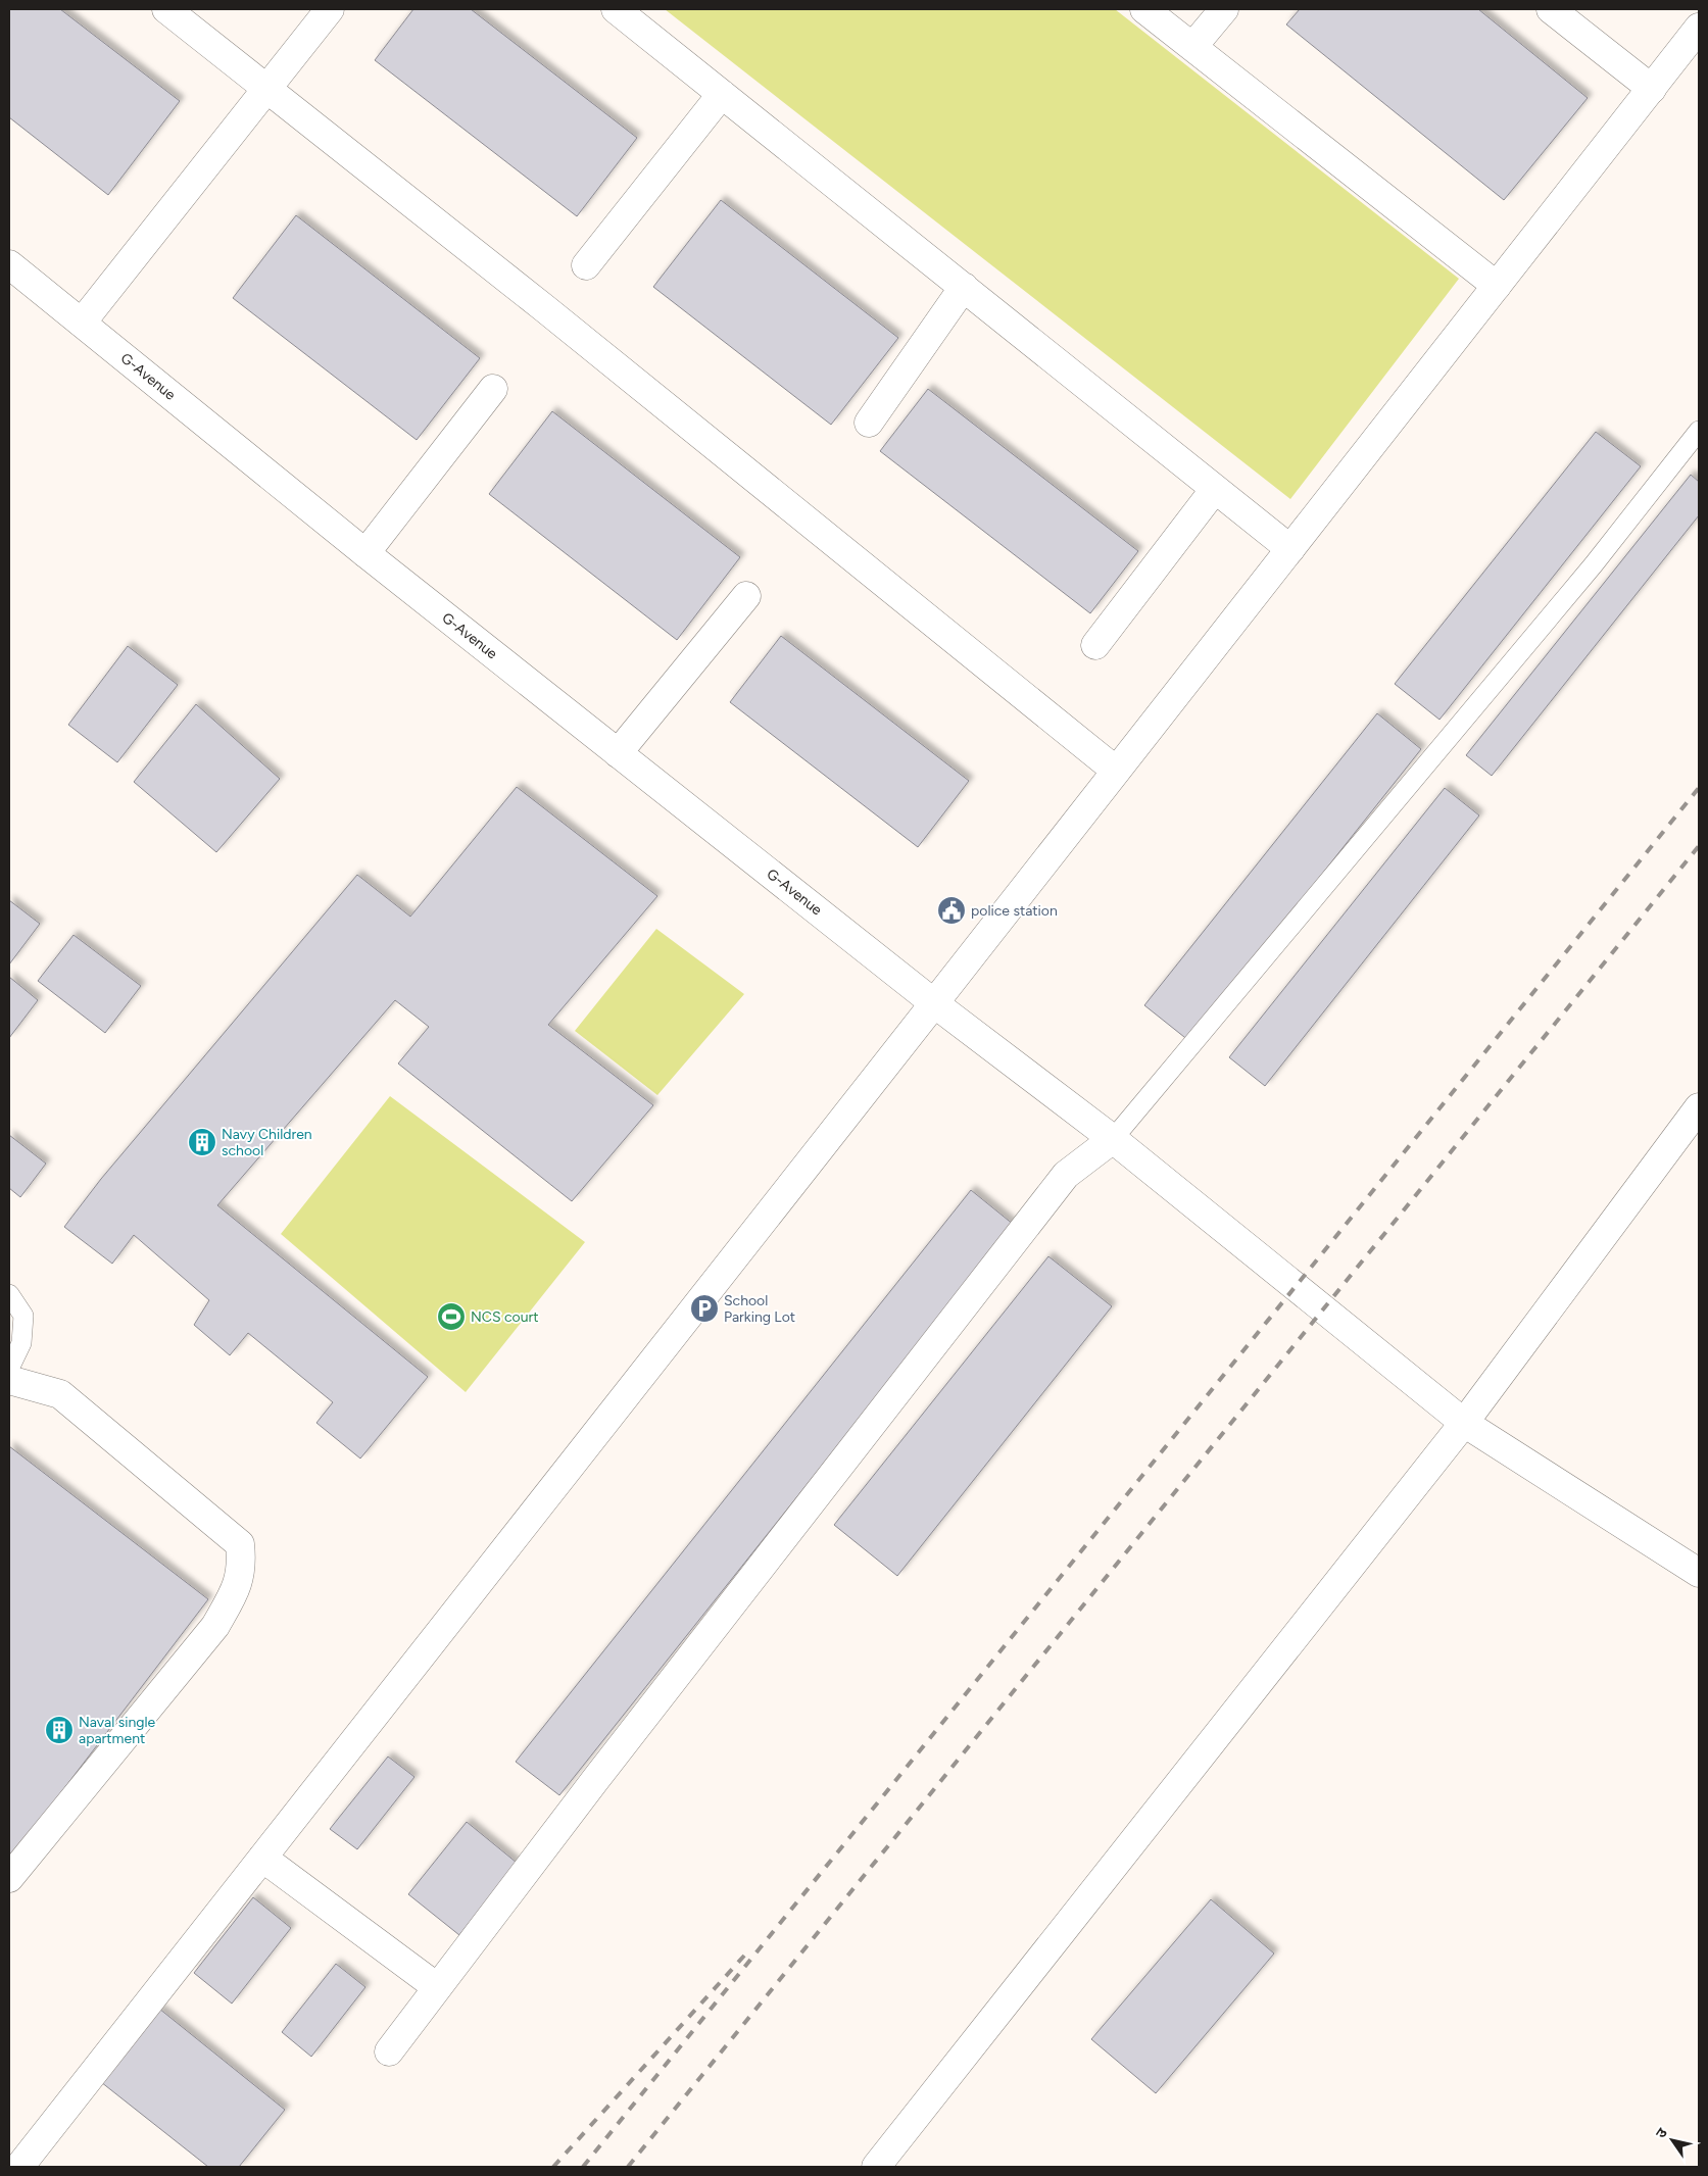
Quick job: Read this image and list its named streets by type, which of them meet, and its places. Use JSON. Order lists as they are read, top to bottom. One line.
{"streets":{"street":["G-Avenue"]},"places":{"public building":["police station"],"building":["Navy Children school","Naval single apartment"],"parking":["School Parking Lot"],"sports":["NCS court"]},"north":"top left"}
